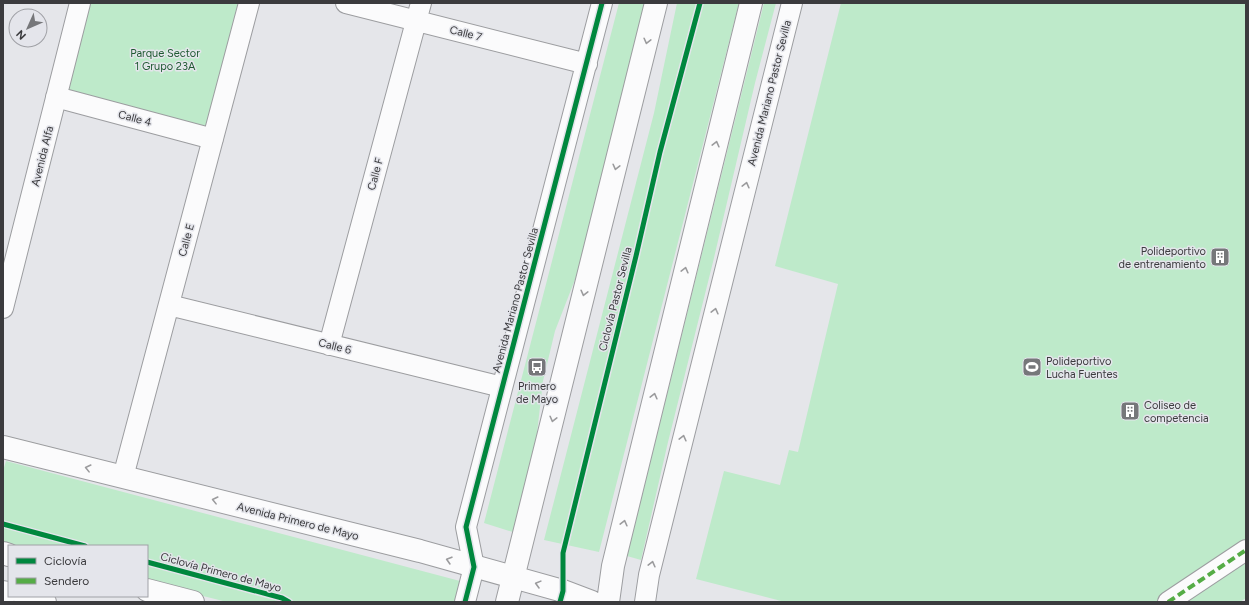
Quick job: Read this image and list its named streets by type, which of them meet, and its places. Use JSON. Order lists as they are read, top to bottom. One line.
{"streets":{"main road":["Avenida Primero de Mayo"],"street":["Calle 7","Avenida Mariano Pastor Sevilla","Calle 4","Avenida Alfa","Calle F","Calle E","Calle 6"],"cycle path":["Ciclovía Pastor Sevilla","Ciclovía Primero de Mayo"]},"crossings":[["Calle 7","Avenida Mariano Pastor Sevilla"],["Calle 7","Calle F"],["Avenida Mariano Pastor Sevilla","Calle 6"],["Avenida Mariano Pastor Sevilla","Avenida Primero de Mayo"],["Calle 4","Avenida Alfa"],["Calle 4","Calle E"],["Calle F","Calle 6"],["Calle E","Calle 6"],["Calle E","Avenida Primero de Mayo"]],"one_way":["Avenida Mariano Pastor Sevilla","Avenida Primero de Mayo"],"parks":["Parque Sector 1 Grupo 23A"],"places":{"building":["Polideportivo de entrenamiento","Coliseo de competencia"],"bus stop":["Primero de Mayo"],"sports":["Polideportivo Lucha Fuentes"]},"legend":["Ciclovía","Sendero"],"north":"bottom left"}
